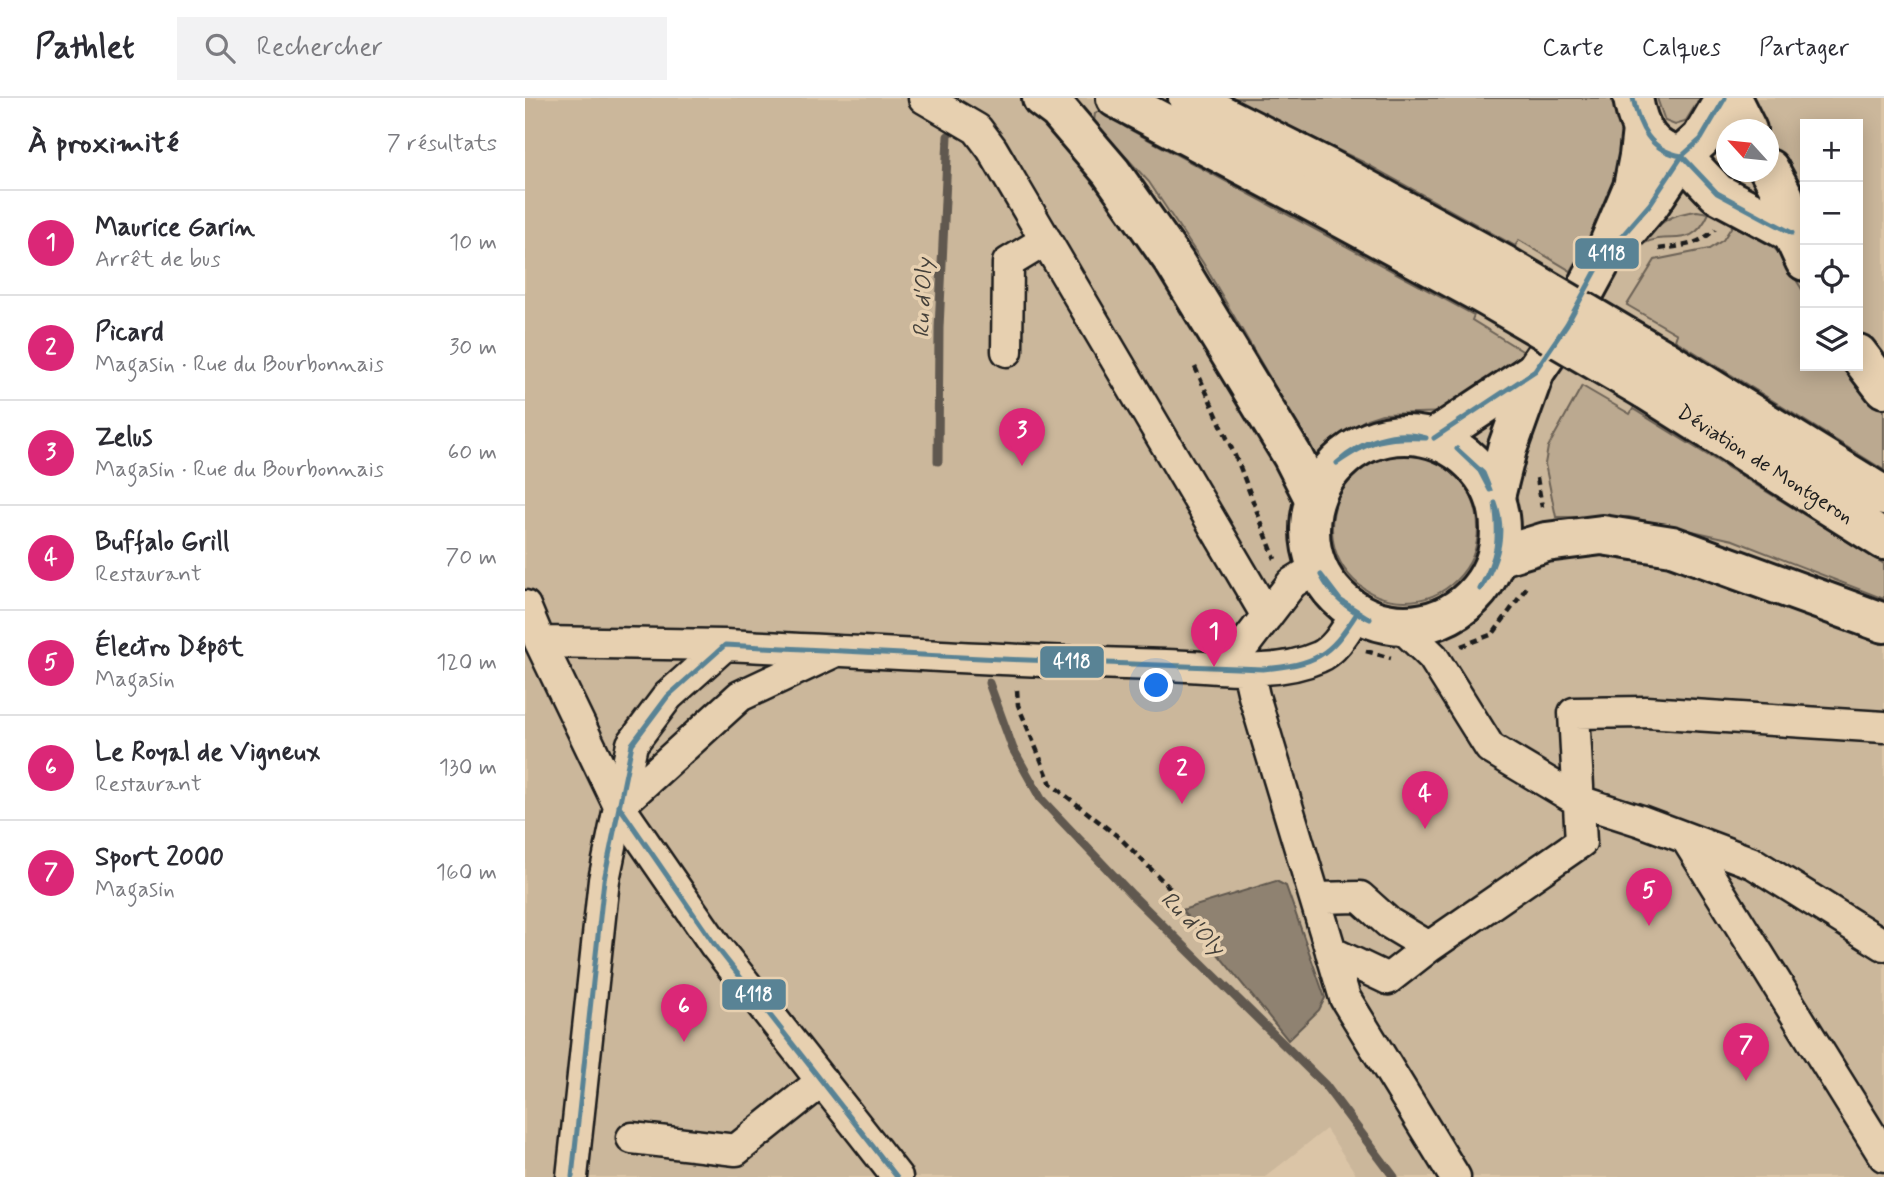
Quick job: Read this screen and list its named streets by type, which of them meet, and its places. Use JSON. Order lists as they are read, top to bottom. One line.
{"streets":{"main road":["Déviation de Montgeron"]},"water":["Ru d'Oly"],"lines":["transit line 4118"],"north":"top left","page":{"header":"Pathlet","search":"Rechercher","nav":["Carte","Calques","Partager"],"heading":["À proximité","7 résultats"],"map_buttons":["+","−"],"list":[{"mark":"1","name":"Maurice Garin","note":"Arrêt de bus","value":"10 m"},{"mark":"2","name":"Picard","note":"Magasin · Rue du Bourbonnais","value":"30 m"},{"mark":"3","name":"Zelus","note":"Magasin · Rue du Bourbonnais","value":"60 m"},{"mark":"4","name":"Buffalo Grill","note":"Restaurant","value":"70 m"},{"mark":"5","name":"Électro Dépôt","note":"Magasin","value":"120 m"},{"mark":"6","name":"Le Royal de Vigneux","note":"Restaurant","value":"130 m"},{"mark":"7","name":"Sport 2000","note":"Magasin","value":"160 m"}],"pins":["3","1","2","4","5","6","7"]}}
